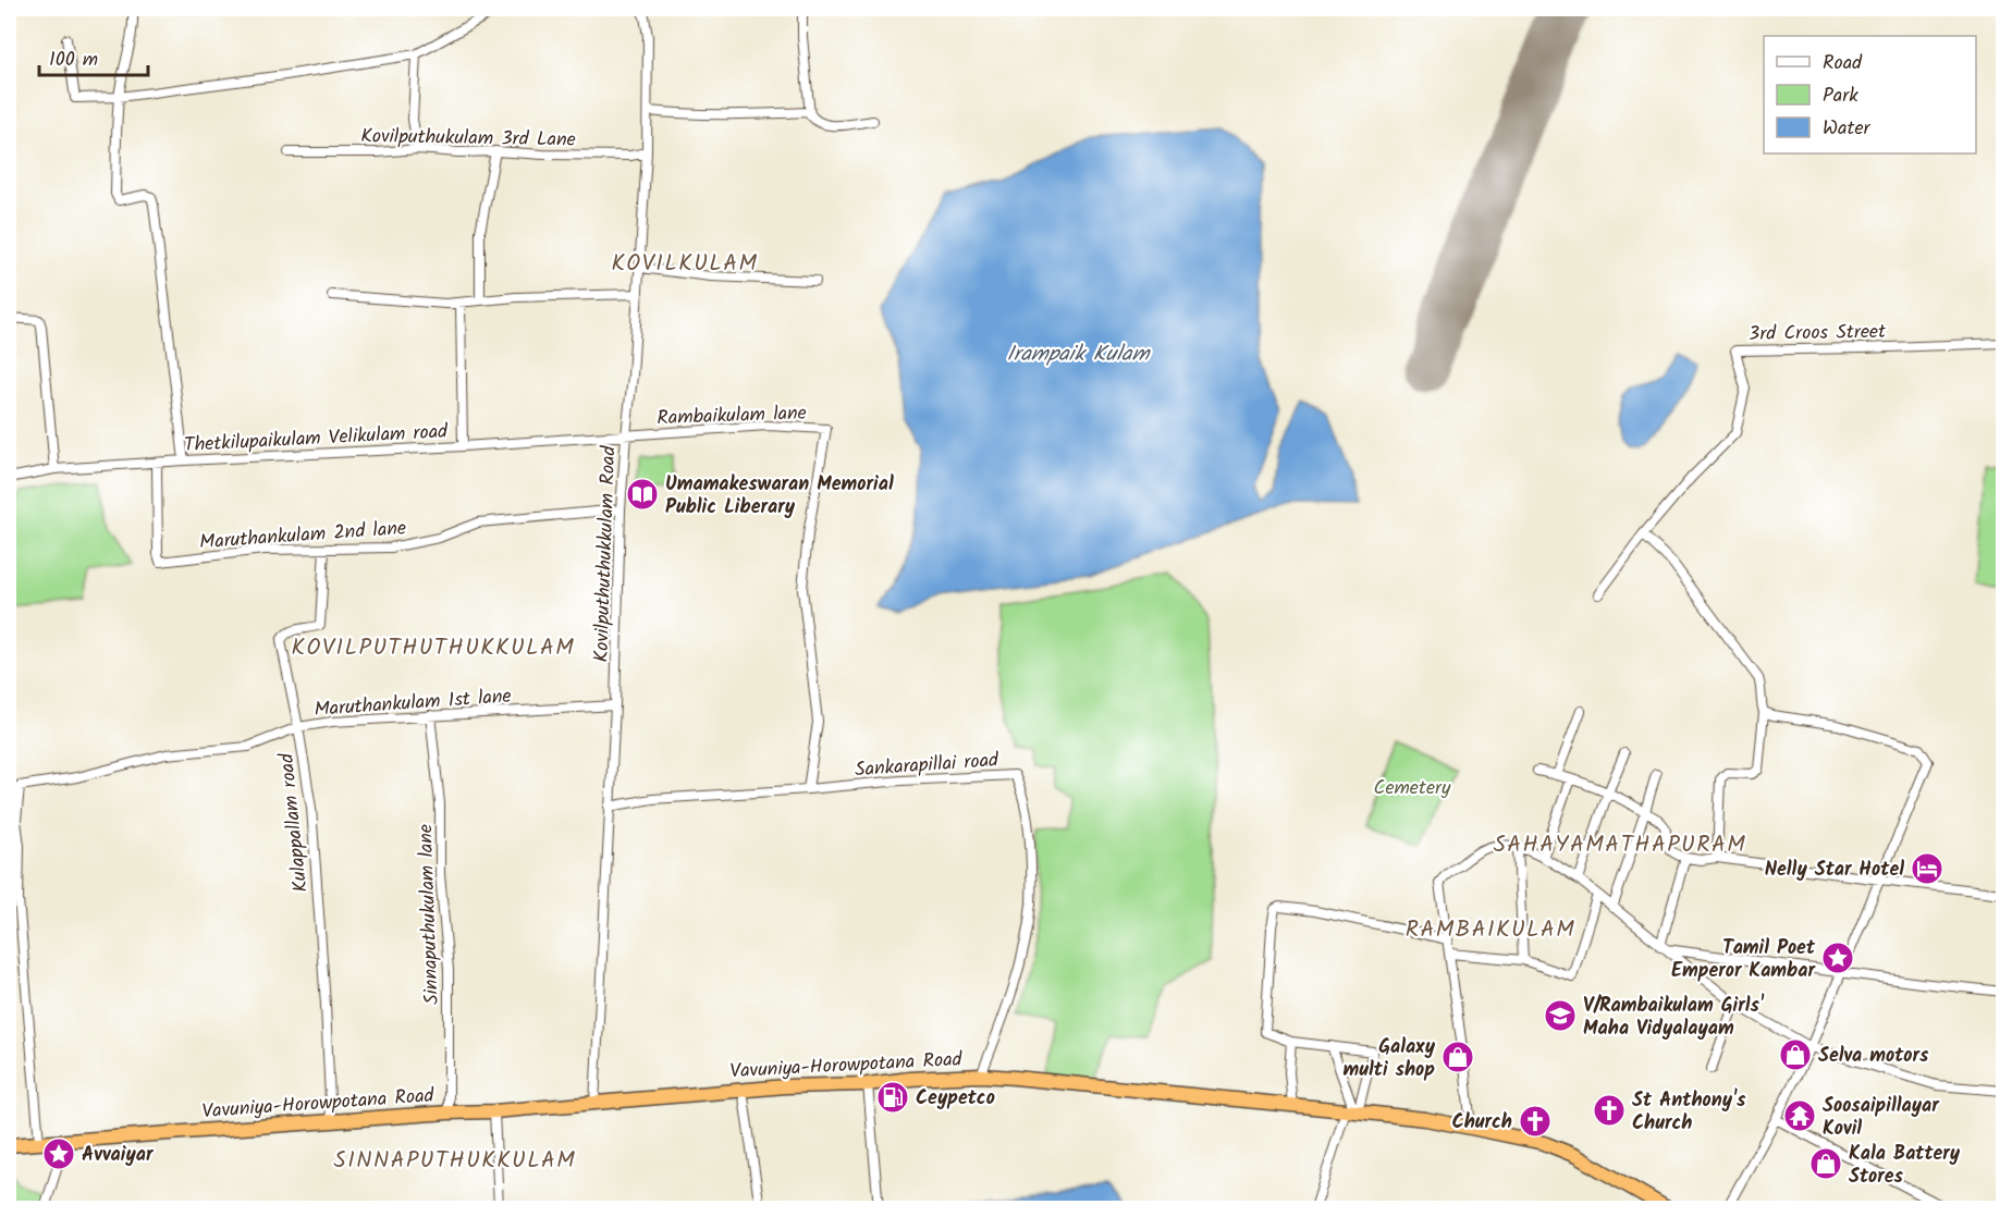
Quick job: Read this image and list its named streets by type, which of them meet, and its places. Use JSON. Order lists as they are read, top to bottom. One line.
{"streets":{"highway":["Vavuniya-Horowpotana Road"],"street":["Kovilputhukulam 3rd Lane","3rd Croos Street","Rambaikulam lane","Thetkilupaikulam Velikulam road","Maruthankulam 2nd lane","Kovilputhuthukkulam Road","Maruthankulam 1st lane","Sankarapillai road","Kulappallam road","Sinnaputhukulam lane"]},"crossings":[["Kovilputhukulam 3rd Lane","Kovilputhuthukkulam Road"],["Rambaikulam lane","Thetkilupaikulam Velikulam road"],["Rambaikulam lane","Kovilputhuthukkulam Road"],["Rambaikulam lane","Sankarapillai road"],["Thetkilupaikulam Velikulam road","Maruthankulam 2nd lane"],["Thetkilupaikulam Velikulam road","Kovilputhuthukkulam Road"],["Maruthankulam 2nd lane","Kovilputhuthukkulam Road"],["Maruthankulam 2nd lane","Kulappallam road"],["Kovilputhuthukkulam Road","Maruthankulam 1st lane"],["Kovilputhuthukkulam Road","Sankarapillai road"],["Kovilputhuthukkulam Road","Vavuniya-Horowpotana Road"],["Maruthankulam 1st lane","Kulappallam road"],["Maruthankulam 1st lane","Sinnaputhukulam lane"],["Sankarapillai road","Vavuniya-Horowpotana Road"],["Kulappallam road","Vavuniya-Horowpotana Road"],["Sinnaputhukulam lane","Vavuniya-Horowpotana Road"]],"districts":["KOVILKULAM","KOVILPUTHUTHUKKULAM","SAHAYAMATHAPURAM","RAMBAIKULAM","SINNAPUTHUKKULAM"],"water":["Irampaik Kulam"],"parks":["Cemetery"],"places":{"library":["Umamakeswaran Memorial Public Liberary"],"hotel":["Nelly Star Hotel"],"place":["Tamil Poet Emperor Kambar","Avvaiyar"],"school or university":["V/Rambaikulam Girls' Maha Vidyalayam"],"shop":["Selva motors","Galaxy multi shop","Kala Battery Stores"],"fuel station":["Ceypetco"],"church":["St Anthony's Church","Church"],"temple":["Soosaipillayar Kovil"]},"legend":["Road","Park","Water"],"scale_bar":"100 m"}
